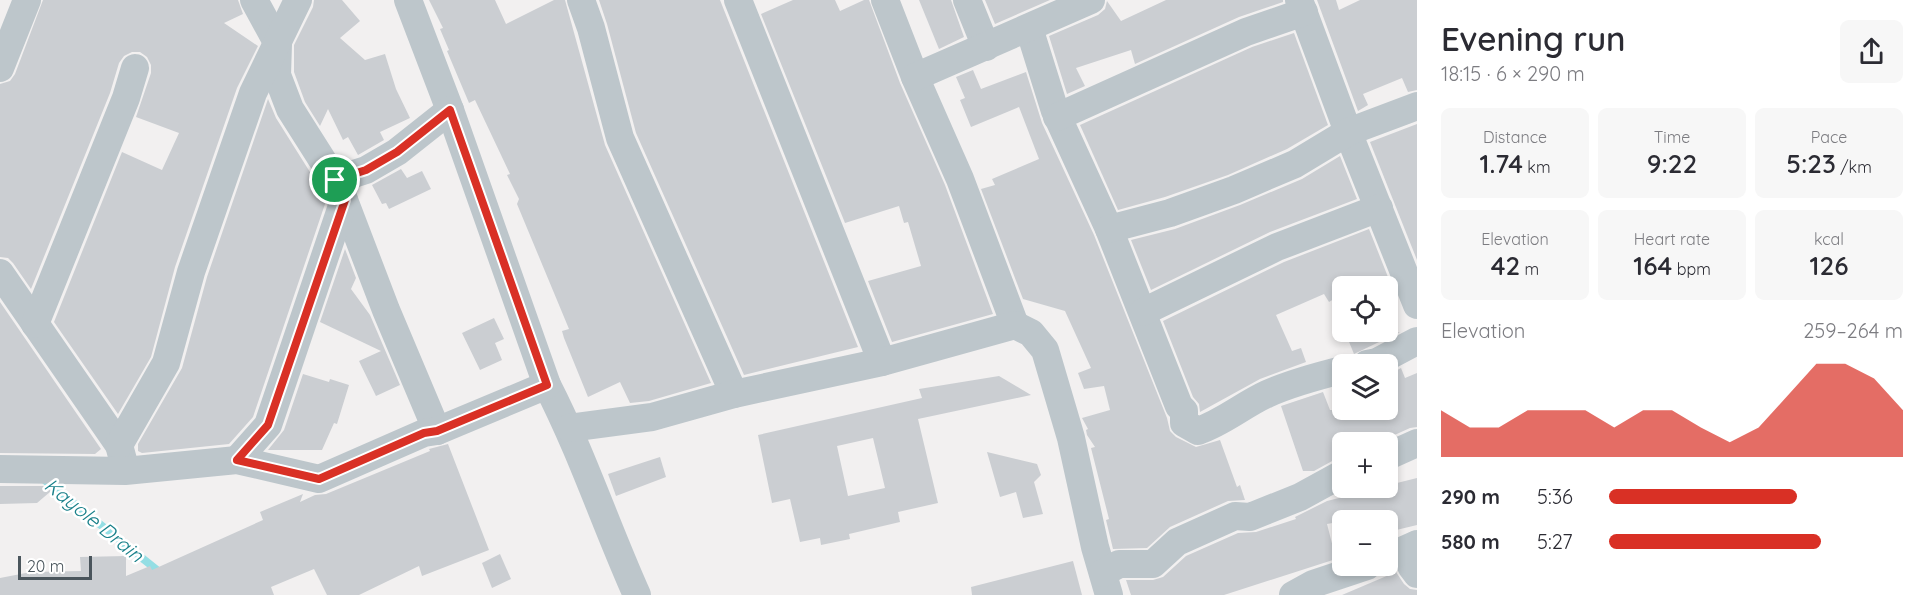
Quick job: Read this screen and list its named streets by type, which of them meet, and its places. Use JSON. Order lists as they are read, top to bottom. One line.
{"water":["Kayole Drain"],"scale_bar":"20 m","page":{"heading":["Evening run","18:15 · 6 × 290 m"],"stats":[["Distance","1.74 km"],["Time","9:22"],["Pace","5:23 /km"],["Elevation","42 m"],["Heart rate","164 bpm"],["kcal","126"]],"map_buttons":["+","−"],"chart":["Elevation","259–264 m"],"list":[{"name":"290 m","note":"5:36"},{"name":"580 m","note":"5:27"}],"scale":"20 m"}}
